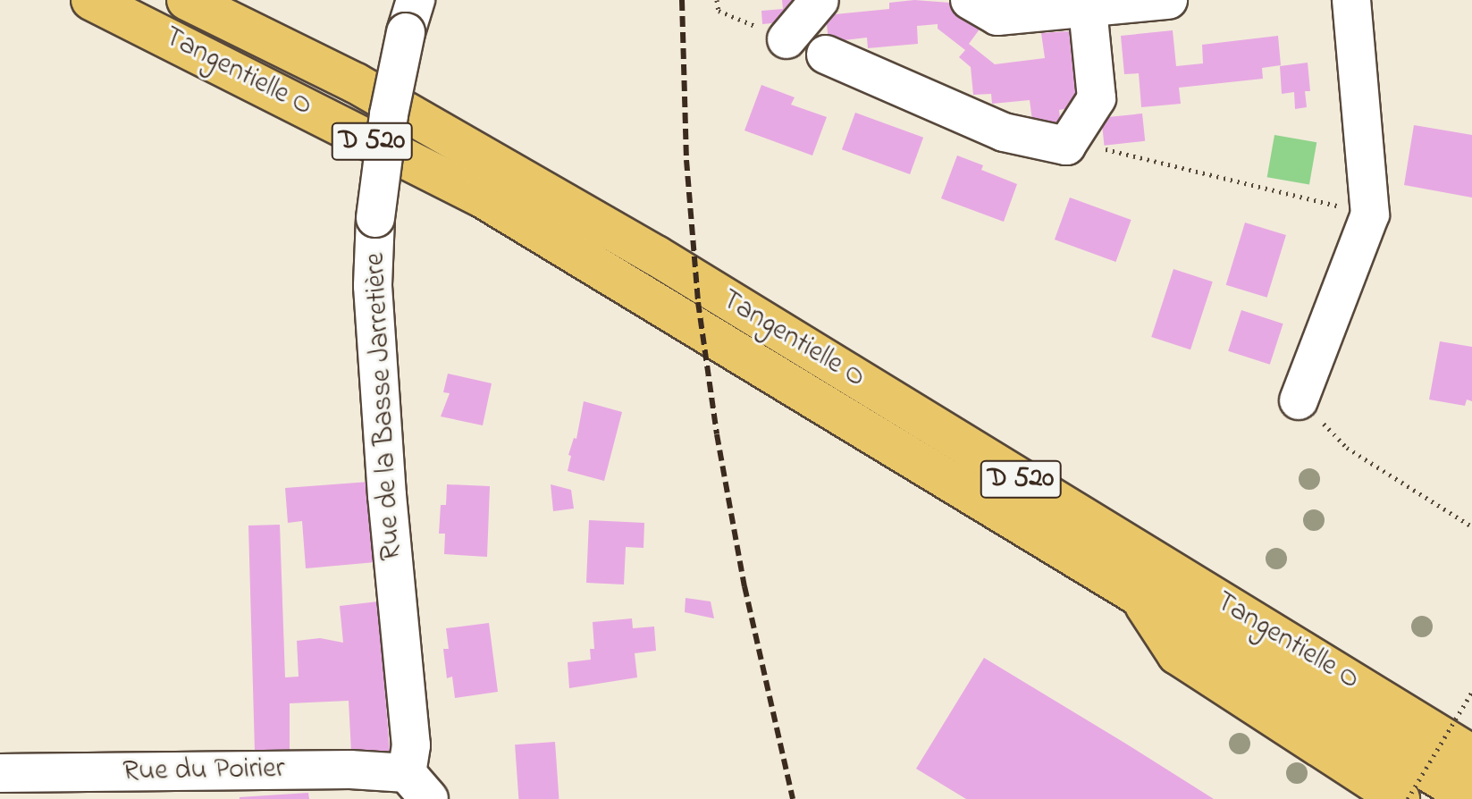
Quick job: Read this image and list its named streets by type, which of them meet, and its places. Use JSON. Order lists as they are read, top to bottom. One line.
{"streets":{"main road":["Tangentielle O","D 520"],"street":["Rue de la Basse Jarretière","Rue du Poirier"]},"crossings":[["Tangentielle O","D 520"],["Rue de la Basse Jarretière","Rue du Poirier"]]}
